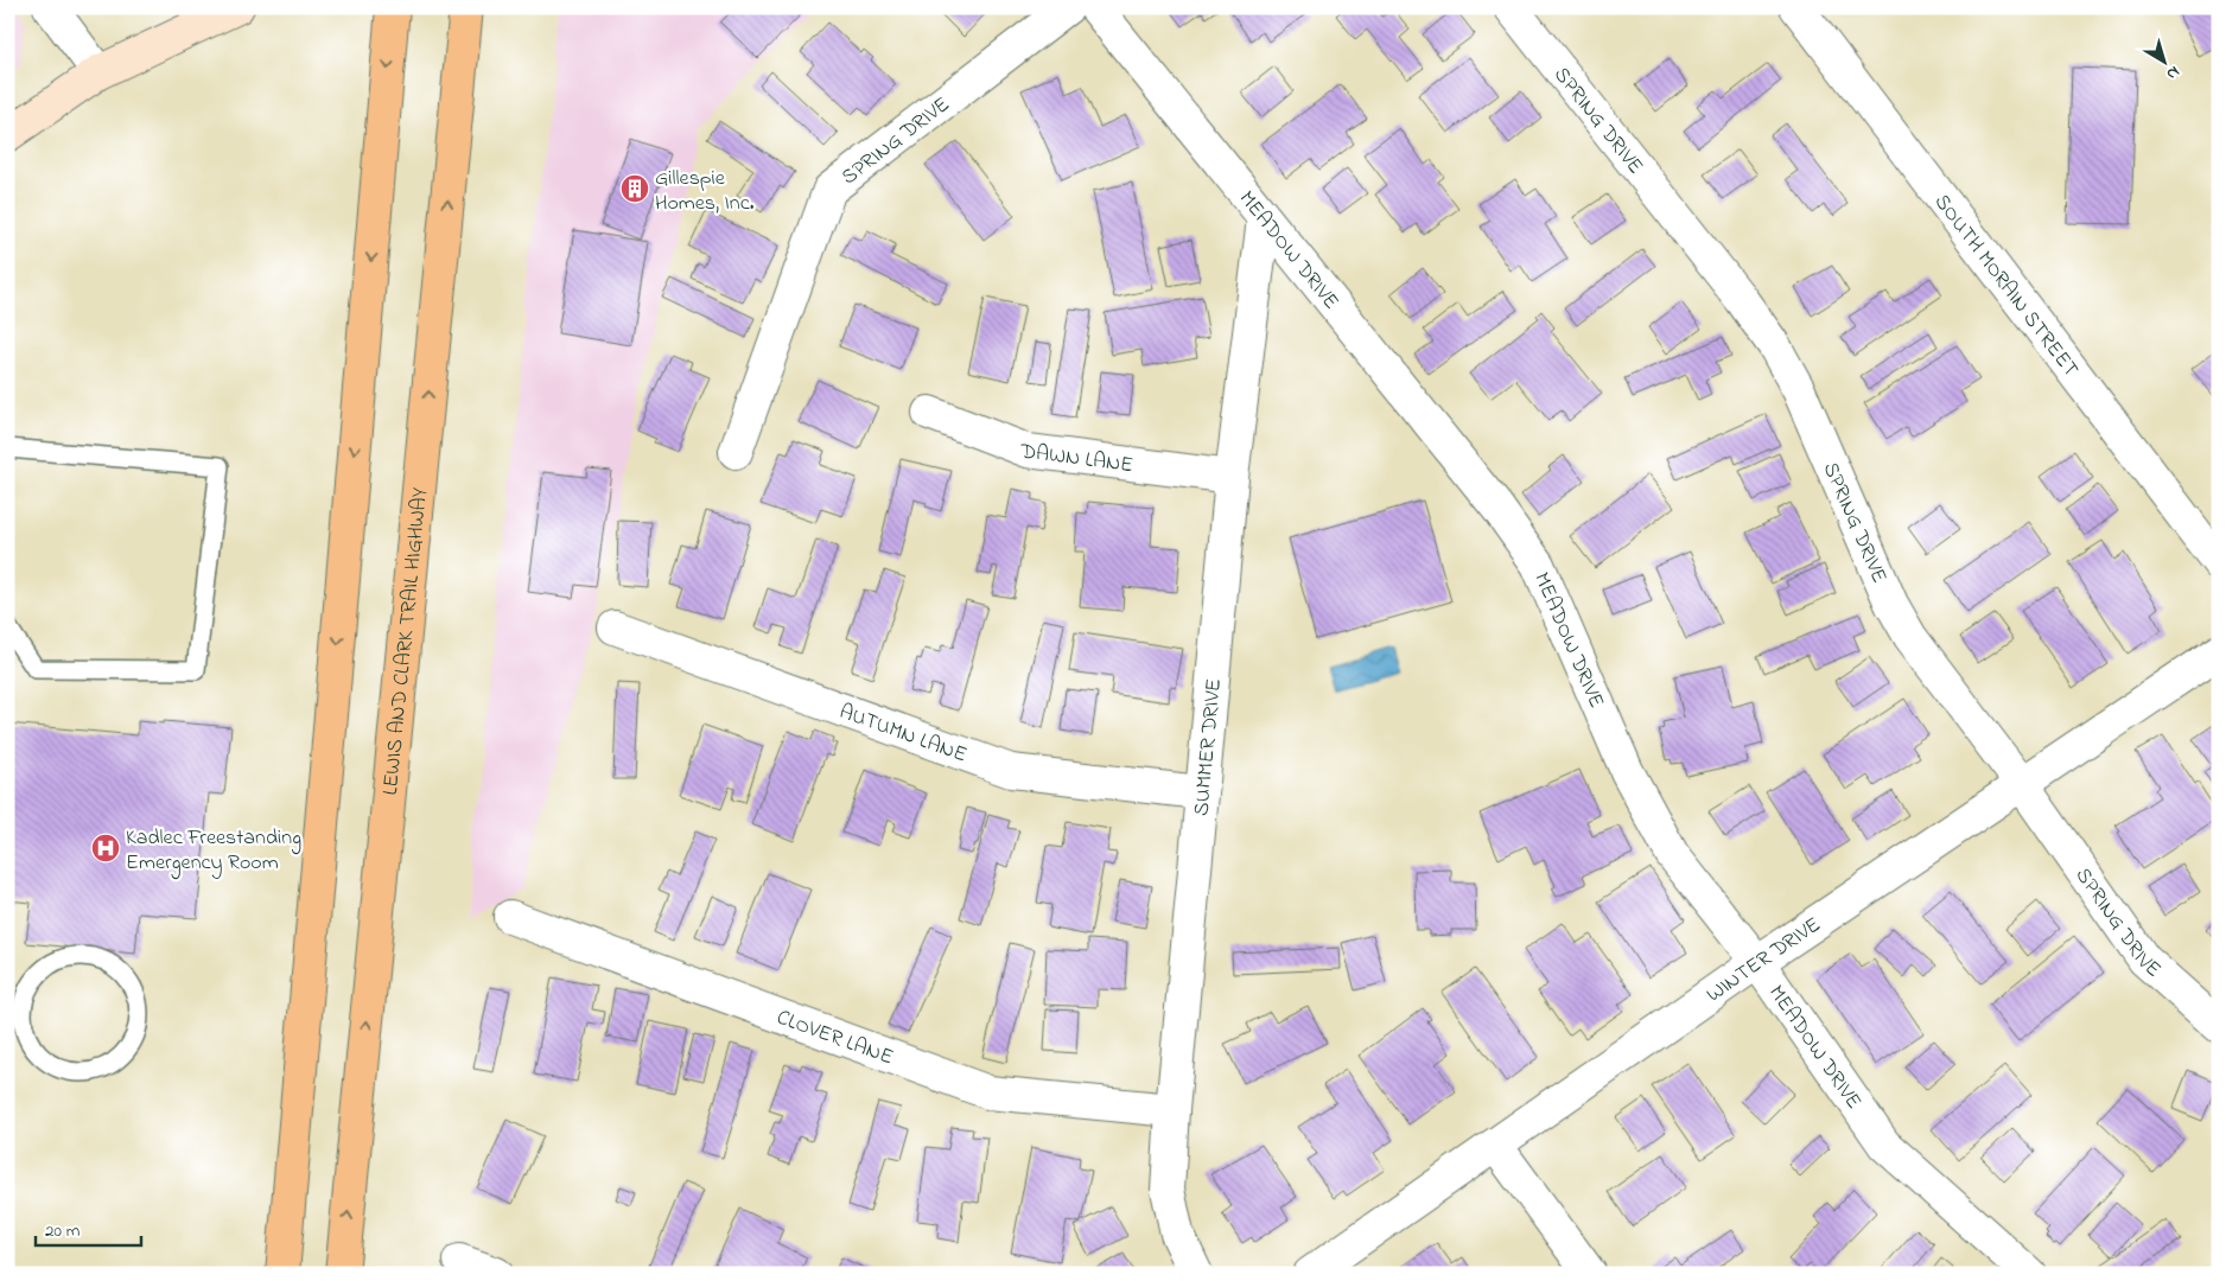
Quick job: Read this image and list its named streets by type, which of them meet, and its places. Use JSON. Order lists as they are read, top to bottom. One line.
{"streets":{"highway":["LEWIS AND CLARK TRAIL HIGHWAY"],"street":["SPRING DRIVE","MEADOW DRIVE","SOUTH MORAIN STREET","DAWN LANE","AUTUMN LANE","SUMMER DRIVE","WINTER DRIVE","CLOVER LANE"]},"crossings":[["SPRING DRIVE","WINTER DRIVE"],["MEADOW DRIVE","SUMMER DRIVE"],["MEADOW DRIVE","WINTER DRIVE"],["DAWN LANE","SUMMER DRIVE"],["AUTUMN LANE","SUMMER DRIVE"],["SUMMER DRIVE","CLOVER LANE"]],"places":{"building":["Gillespie Homes, Inc."],"hospital":["Kadlec Freestanding Emergency Room"]},"scale_bar":"20 m","north":"bottom right"}
